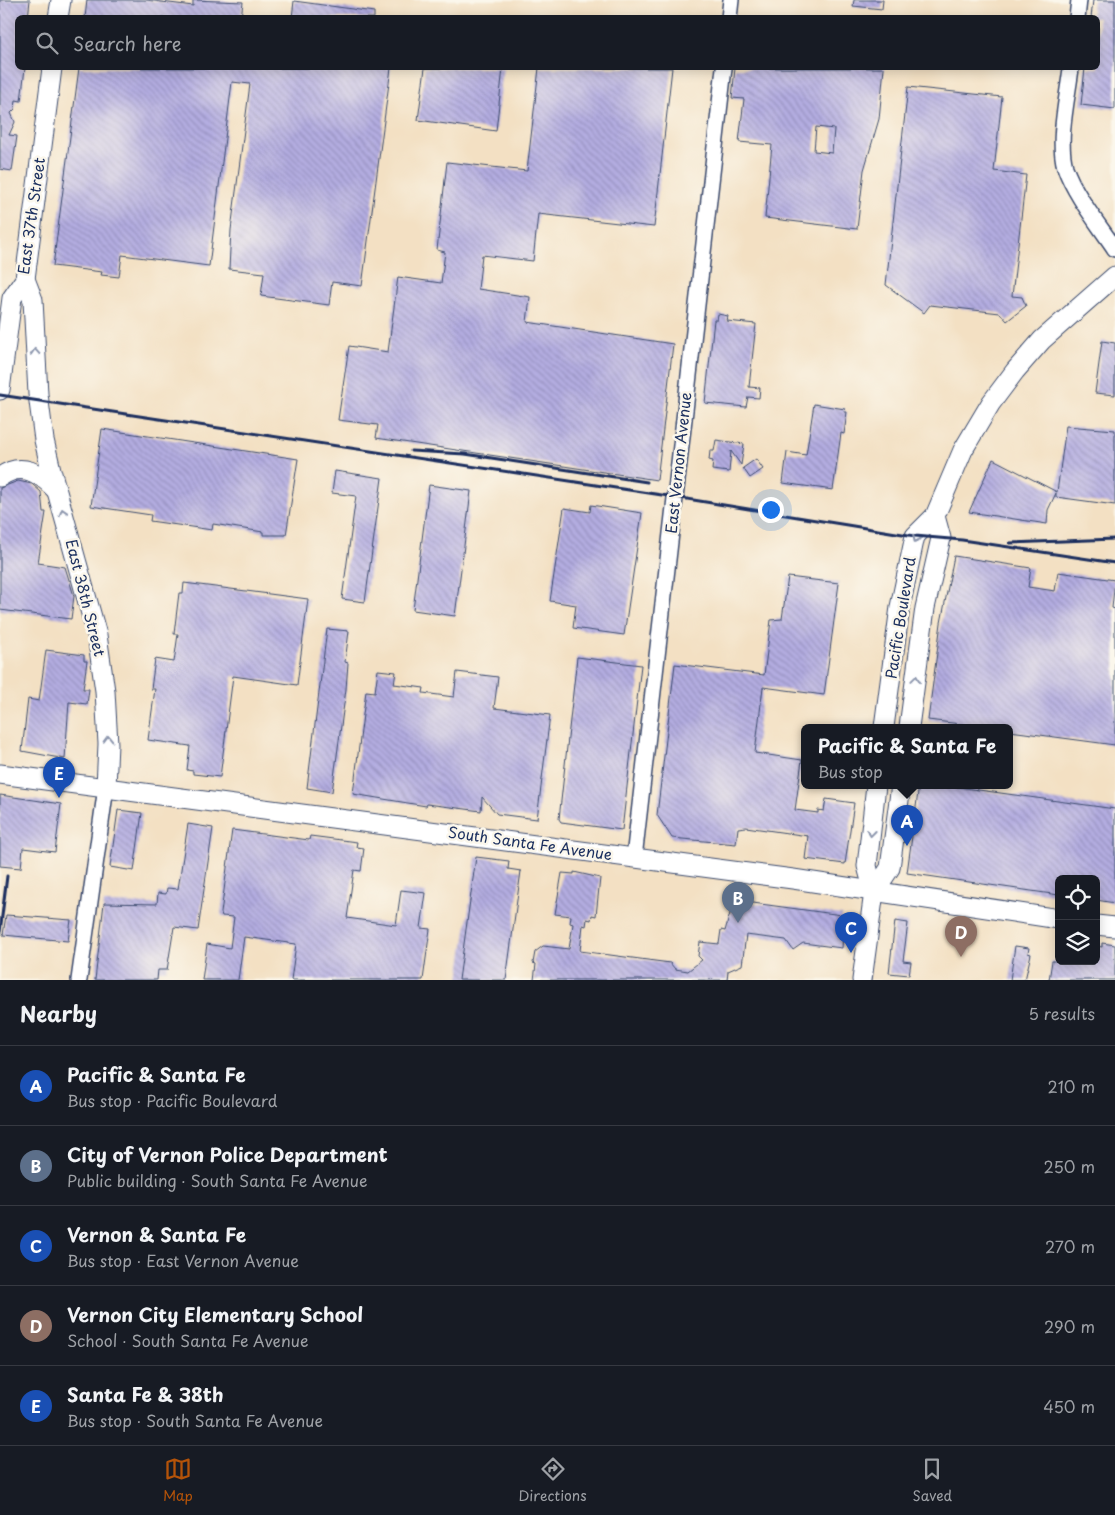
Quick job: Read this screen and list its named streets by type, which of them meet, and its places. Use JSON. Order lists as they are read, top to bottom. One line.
{"streets":{"main road":["East 37th Street","East 38th Street","Pacific Boulevard","South Santa Fe Avenue"],"street":["East Vernon Avenue"]},"crossings":[["East 37th Street","East 38th Street"],["East Vernon Avenue","South Santa Fe Avenue"],["East 38th Street","South Santa Fe Avenue"]],"one_way":["East 38th Street"],"page":{"search":"Search here","popup":["Pacific & Santa Fe","Bus stop"],"pins":["E","A","B","C","D"],"heading":["Nearby","5 results"],"list":[{"mark":"A","name":"Pacific & Santa Fe","note":"Bus stop · Pacific Boulevard","value":"210 m"},{"mark":"B","name":"City of Vernon Police Department","note":"Public building · South Santa Fe Avenue","value":"250 m"},{"mark":"C","name":"Vernon & Santa Fe","note":"Bus stop · East Vernon Avenue","value":"270 m"},{"mark":"D","name":"Vernon City Elementary School","note":"School · South Santa Fe Avenue","value":"290 m"},{"mark":"E","name":"Santa Fe & 38th","note":"Bus stop · South Santa Fe Avenue","value":"450 m"}],"nav":["Map","Directions","Saved"]}}
